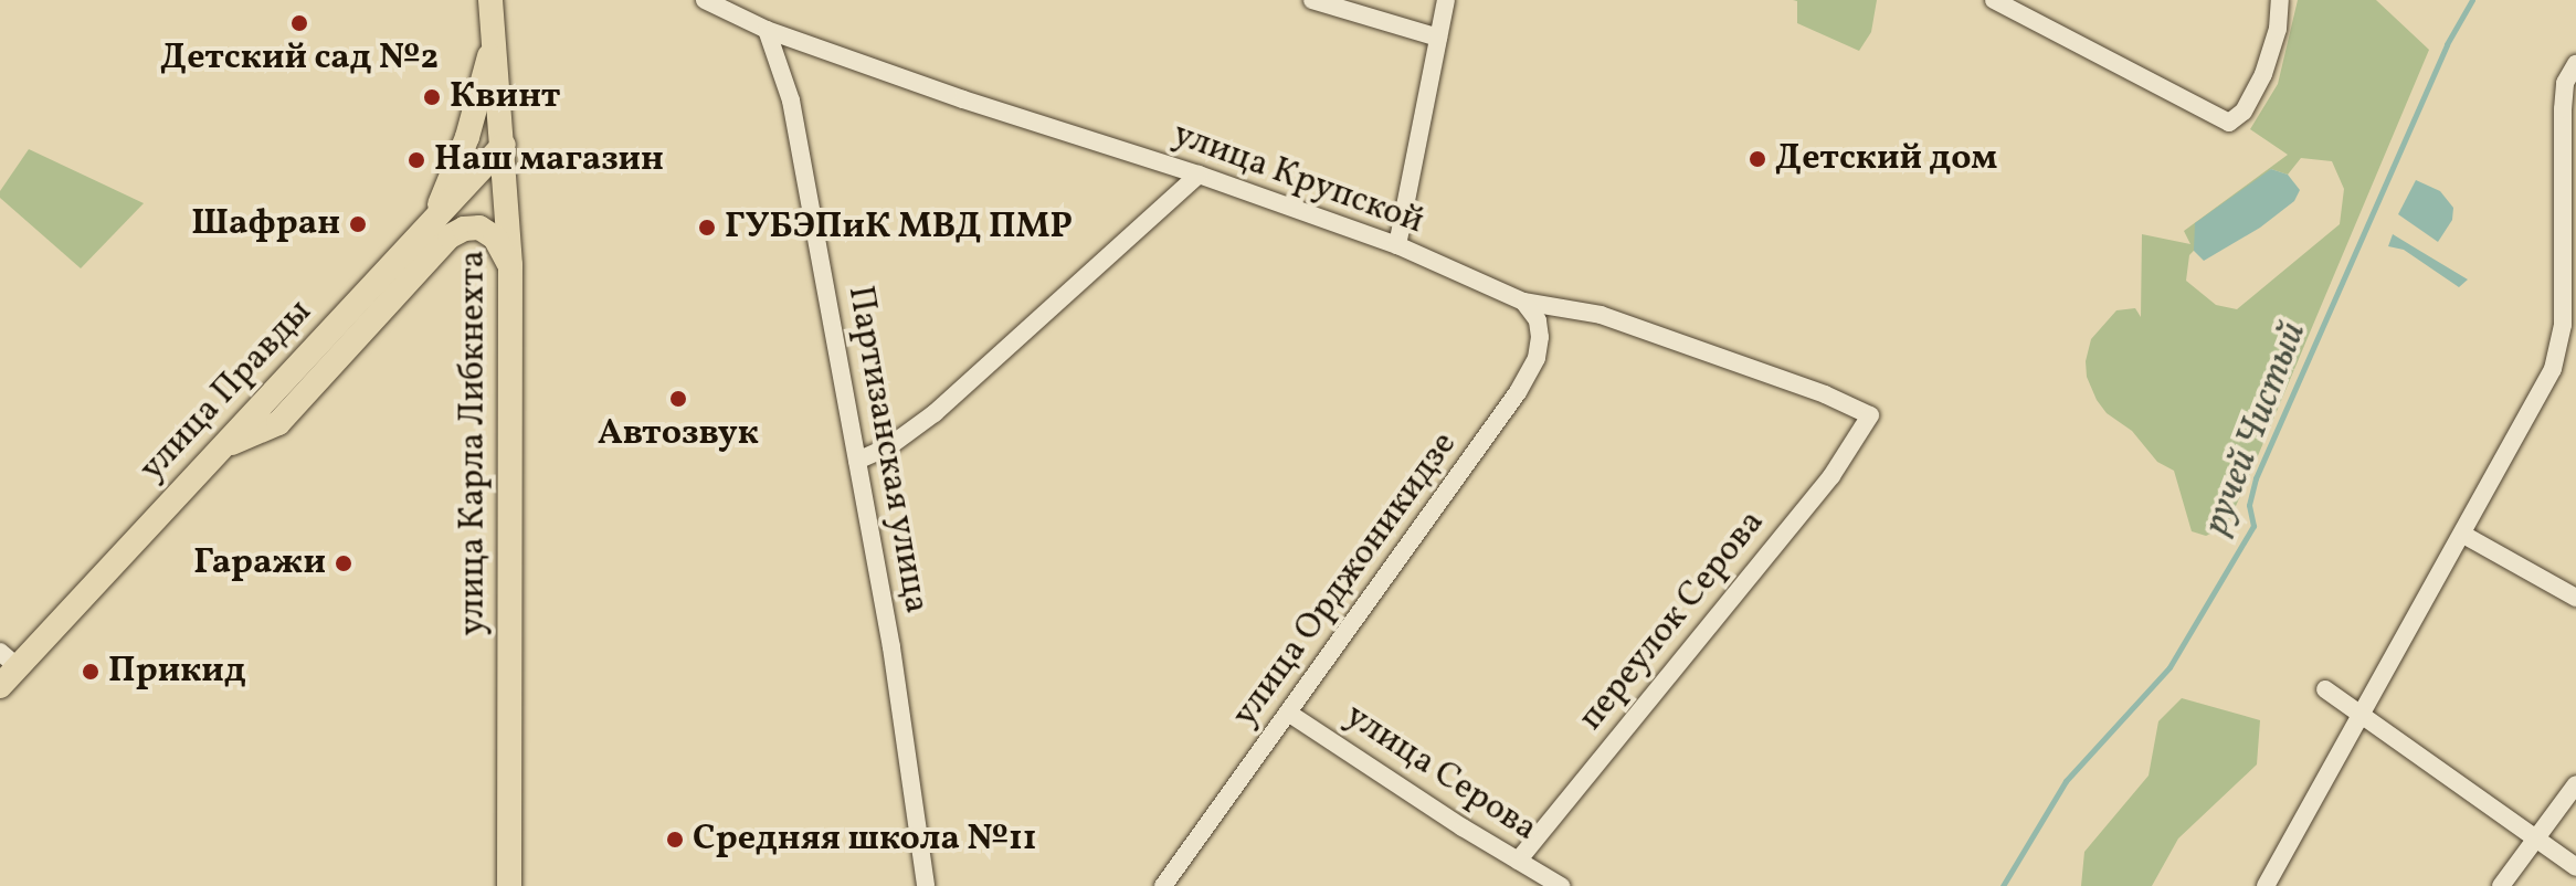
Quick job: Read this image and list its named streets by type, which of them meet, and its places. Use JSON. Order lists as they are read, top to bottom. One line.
{"streets":{"main road":["улица Правды","улица Карла Либкнехта"],"street":["улица Крупской","Партизанская улица","улица Орджоникидзе","переулок Серова","улица Серова"]},"crossings":[["улица Крупской","Партизанская улица"],["улица Крупской","улица Орджоникидзе"],["улица Крупской","переулок Серова"],["улица Правды","улица Карла Либкнехта"],["улица Орджоникидзе","улица Серова"],["переулок Серова","улица Серова"]],"water":["ручей Чистый"],"places":["Детский сад №2","Квинт","Детский дом","Наш магазин","Шафран","ГУБЭПиК МВД ПМР","Автозвук","Гаражи","Прикид","Средняя школа №11"]}
